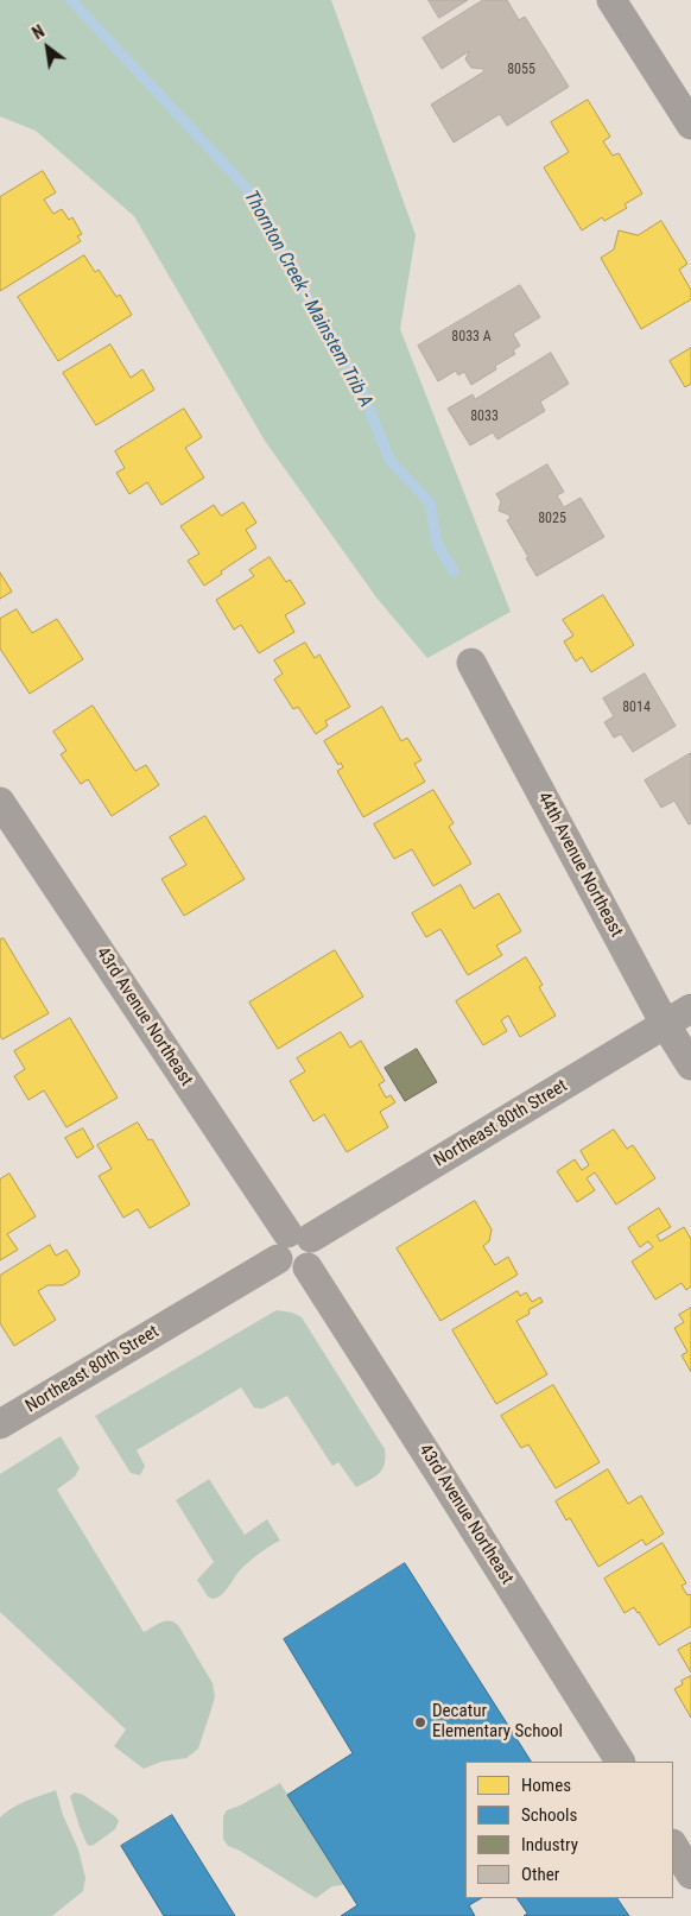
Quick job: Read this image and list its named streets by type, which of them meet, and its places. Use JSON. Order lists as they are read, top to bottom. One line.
{"streets":{"street":["44th Avenue Northeast","43rd Avenue Northeast","Northeast 80th Street"]},"crossings":[["44th Avenue Northeast","Northeast 80th Street"],["43rd Avenue Northeast","Northeast 80th Street"]],"water":["Thornton Creek - Mainstem Trib A"],"places":["Decatur Elementary School"],"house_numbers":["8055","8033 A","8033","8025","8014"],"legend":["Homes","Schools","Industry","Other"],"north":"top left"}
